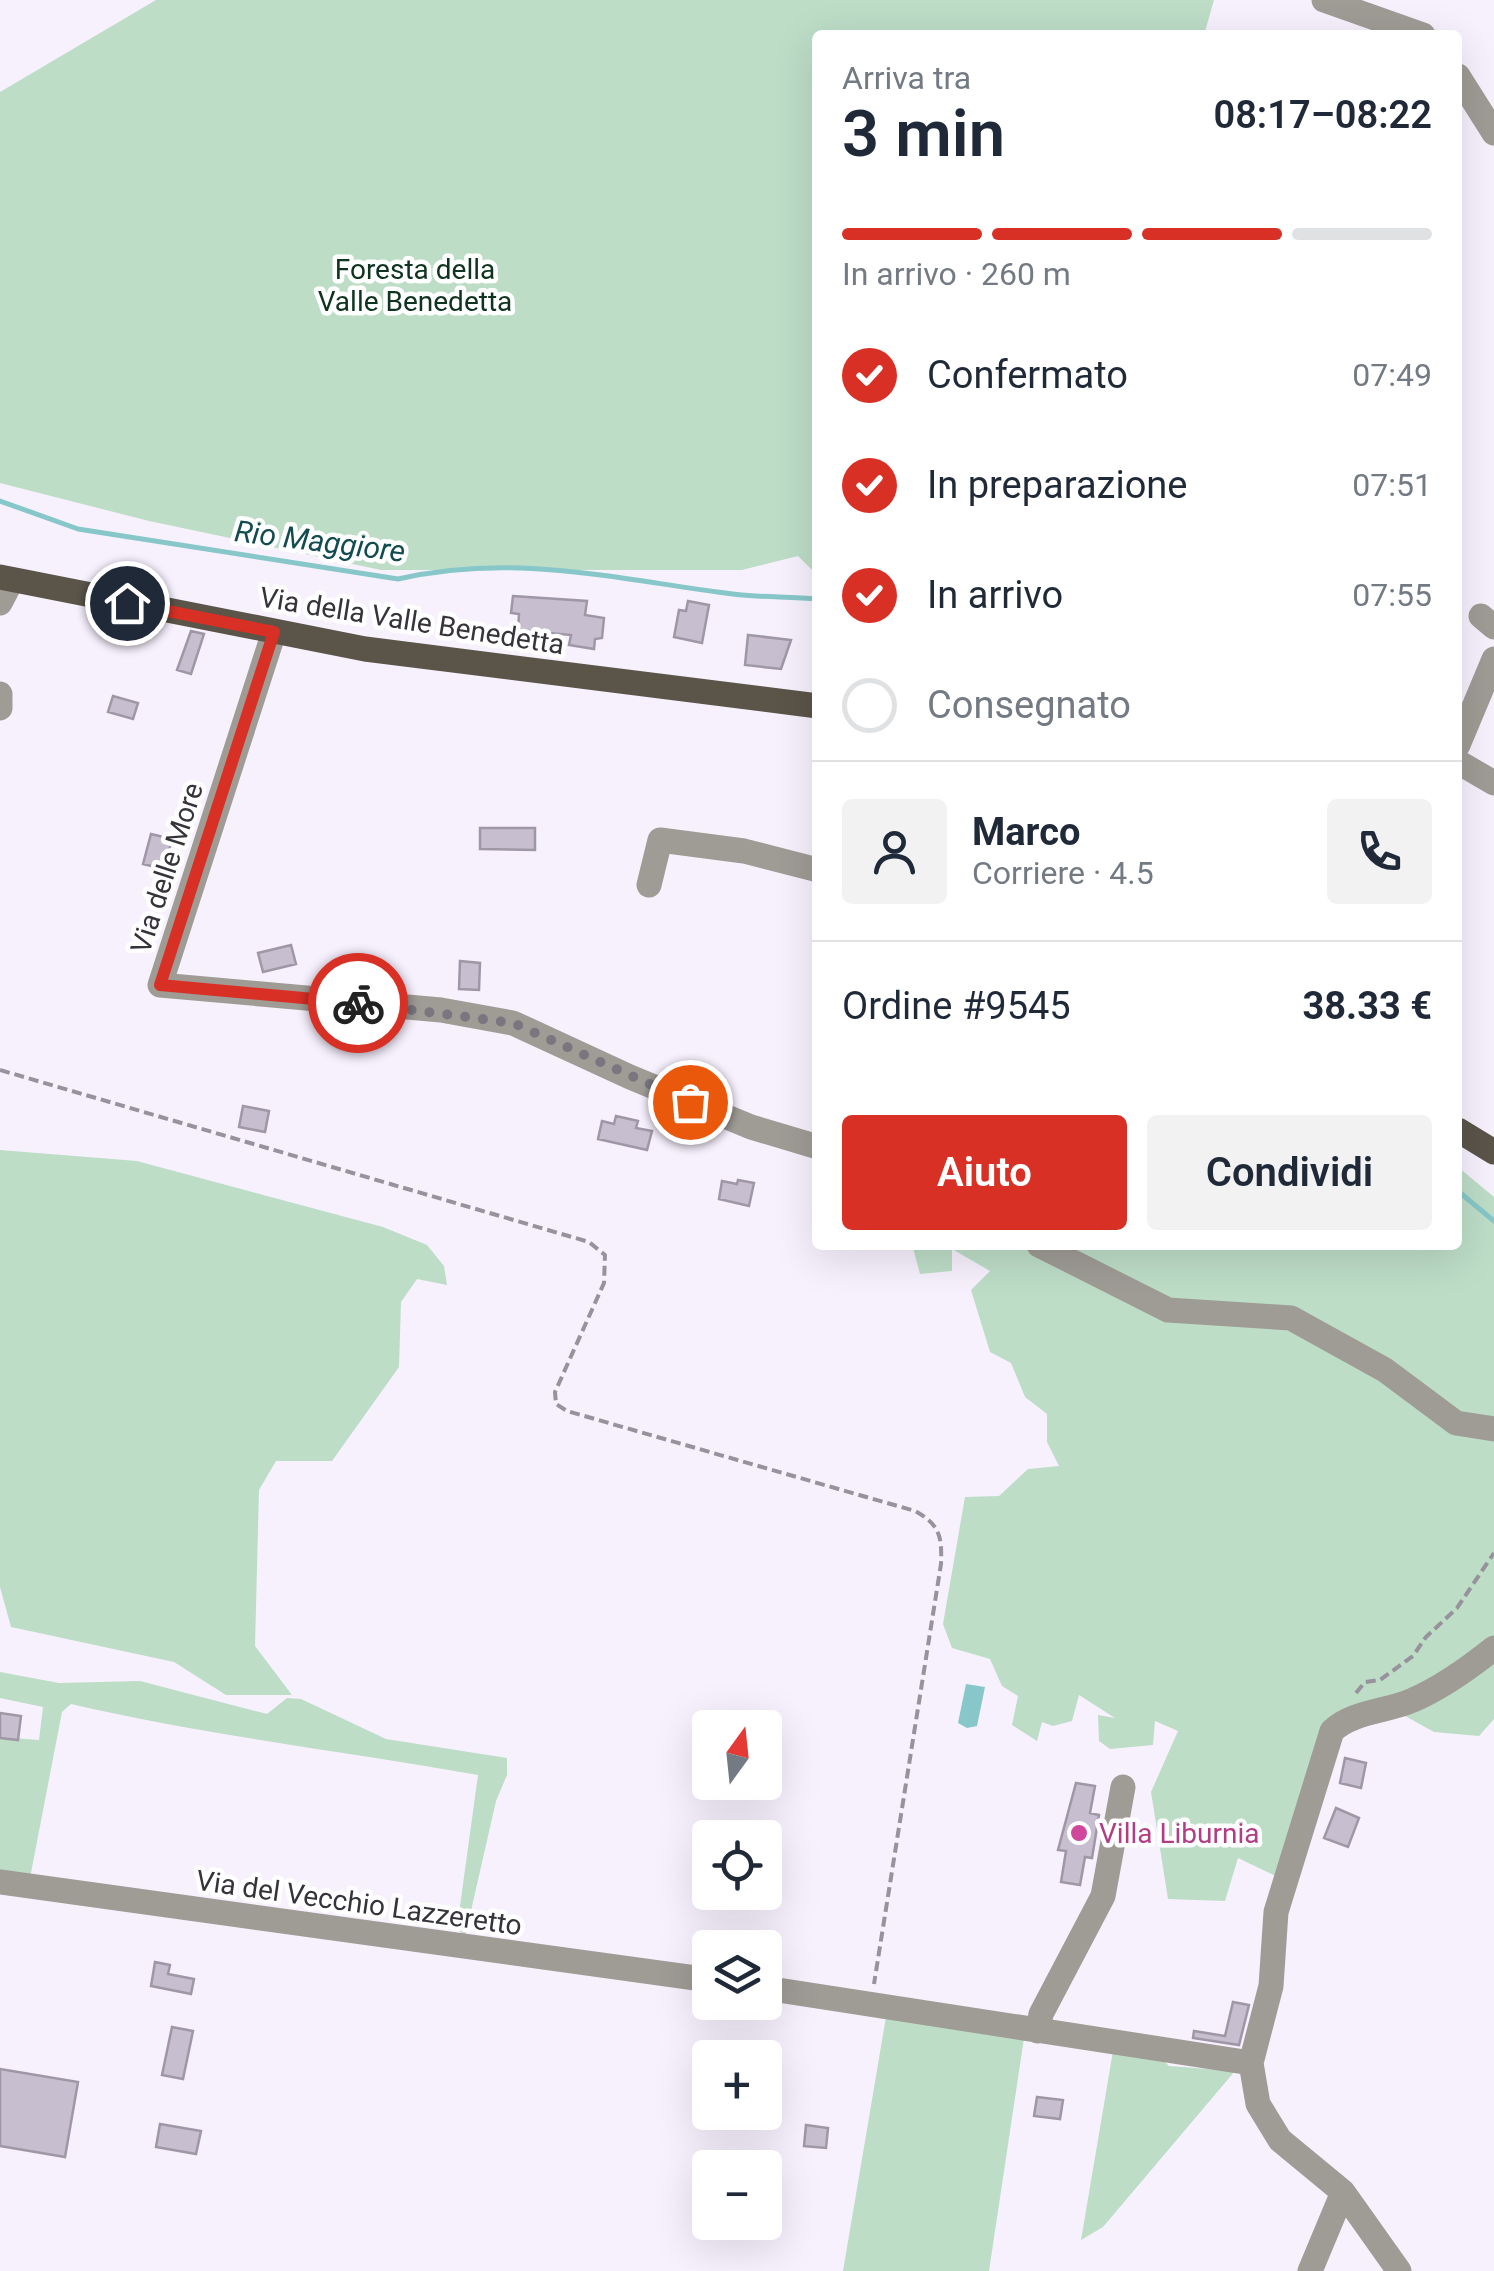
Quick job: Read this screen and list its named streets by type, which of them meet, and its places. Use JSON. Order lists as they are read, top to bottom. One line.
{"streets":{"main road":["Via della Valle Benedetta"],"street":["Via delle More","Via del Vecchio Lazzeretto"]},"crossings":[["Via della Valle Benedetta","Via delle More"]],"water":["Rio Maggiore"],"parks":["Foresta della Valle Benedetta"],"places":["Villa Liburnia"],"north":"top","page":{"heading":["3 min","Arriva tra","08:17–08:22"],"panel":["Marco","Corriere · 4.5","Ordine #9545","38.33 €"],"bar":"In arrivo · 260 m","list":[["Confermato","07:49"],["In preparazione","07:51"],["In arrivo","07:55"],"Consegnato"],"buttons":["Aiuto","Condividi"],"map_buttons":["+","−"]}}
